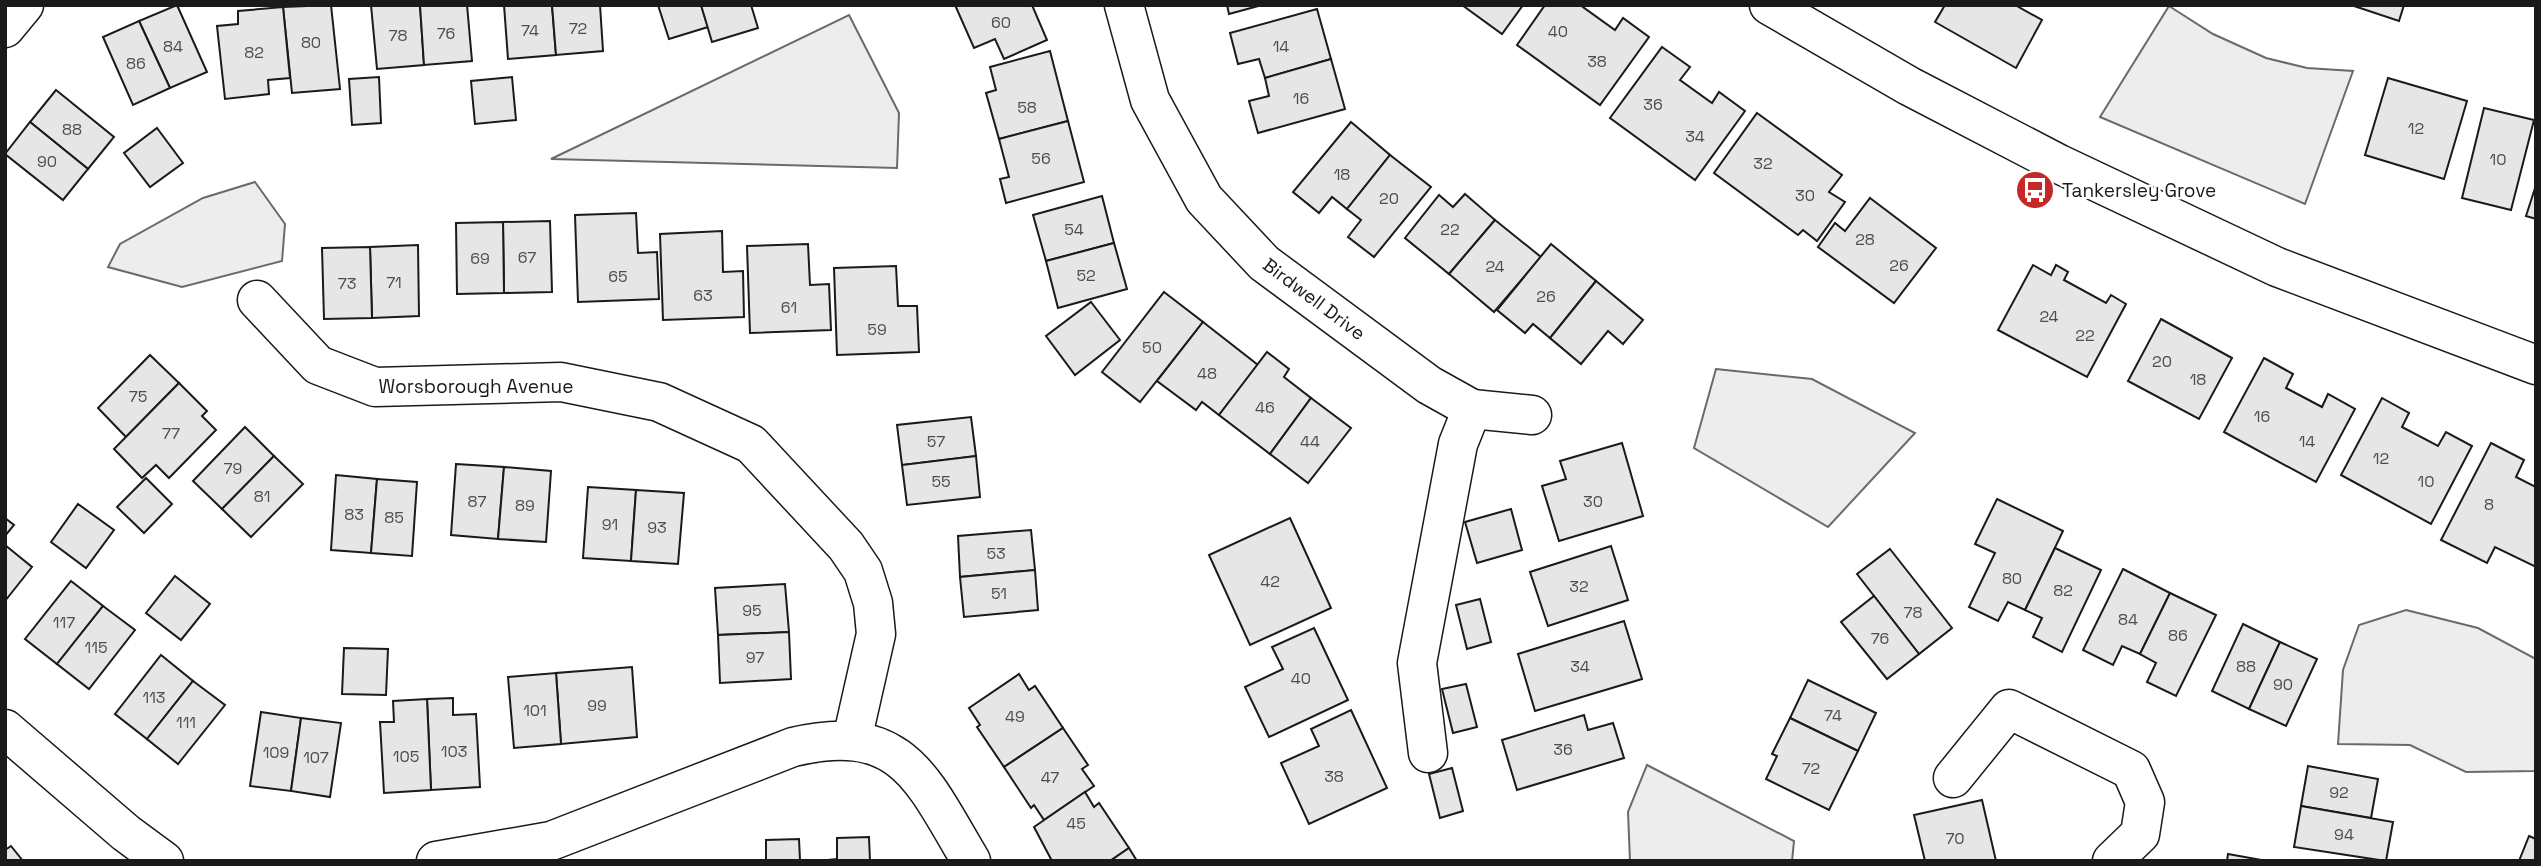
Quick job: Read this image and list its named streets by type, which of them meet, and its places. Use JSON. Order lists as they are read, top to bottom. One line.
{"streets":{"street":["Birdwell Drive","Worsborough Avenue"]},"places":{"bus stop":["Tankersley Grove"]},"house_numbers":["60","72","74","40","76","78","80","84","14","82","38","86","16","36","58","12","88","34","56","10","90","32","18","30","20","54","22","28","67","69","26","24","52","65","71","73","63","26","61","24","59","22","50","20","48","18","75","46","16","77","57","44","14","12","79","55","10","81","87","30","8","89","83","85","91","93","53","80","42","32","82","51","95","78","84","117","86","76","115","97","34","88","40","90","113","99","101","74","49","111","36","103","109","105","107","72","38","47","92","45","94","70"]}
